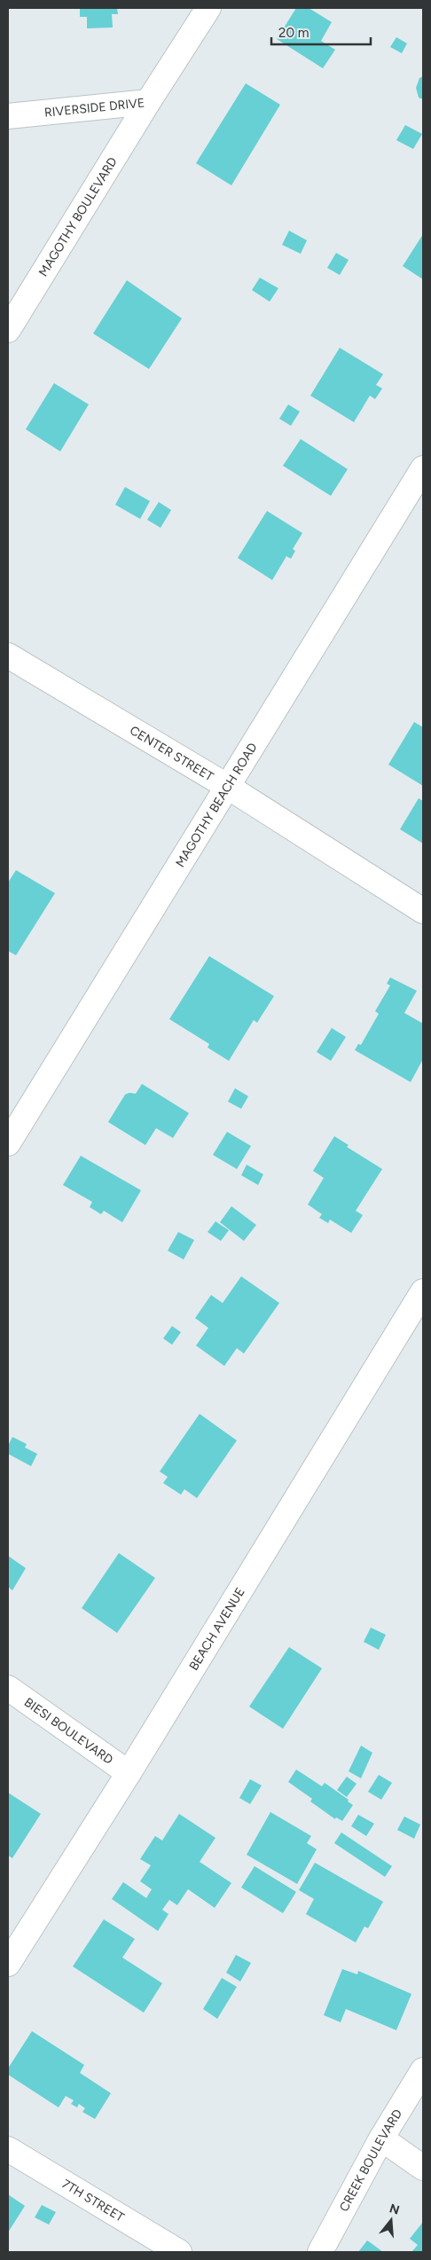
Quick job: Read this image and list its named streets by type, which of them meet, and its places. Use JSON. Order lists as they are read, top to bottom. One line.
{"streets":{"street":["RIVERSIDE DRIVE","MAGOTHY BOULEVARD","CENTER STREET","MAGOTHY BEACH ROAD","BEACH AVENUE","BIESI BOULEVARD","CREEK BOULEVARD","7TH STREET"]},"crossings":[["RIVERSIDE DRIVE","MAGOTHY BOULEVARD"],["CENTER STREET","MAGOTHY BEACH ROAD"],["BEACH AVENUE","BIESI BOULEVARD"]],"scale_bar":"20 m","north":"top"}
